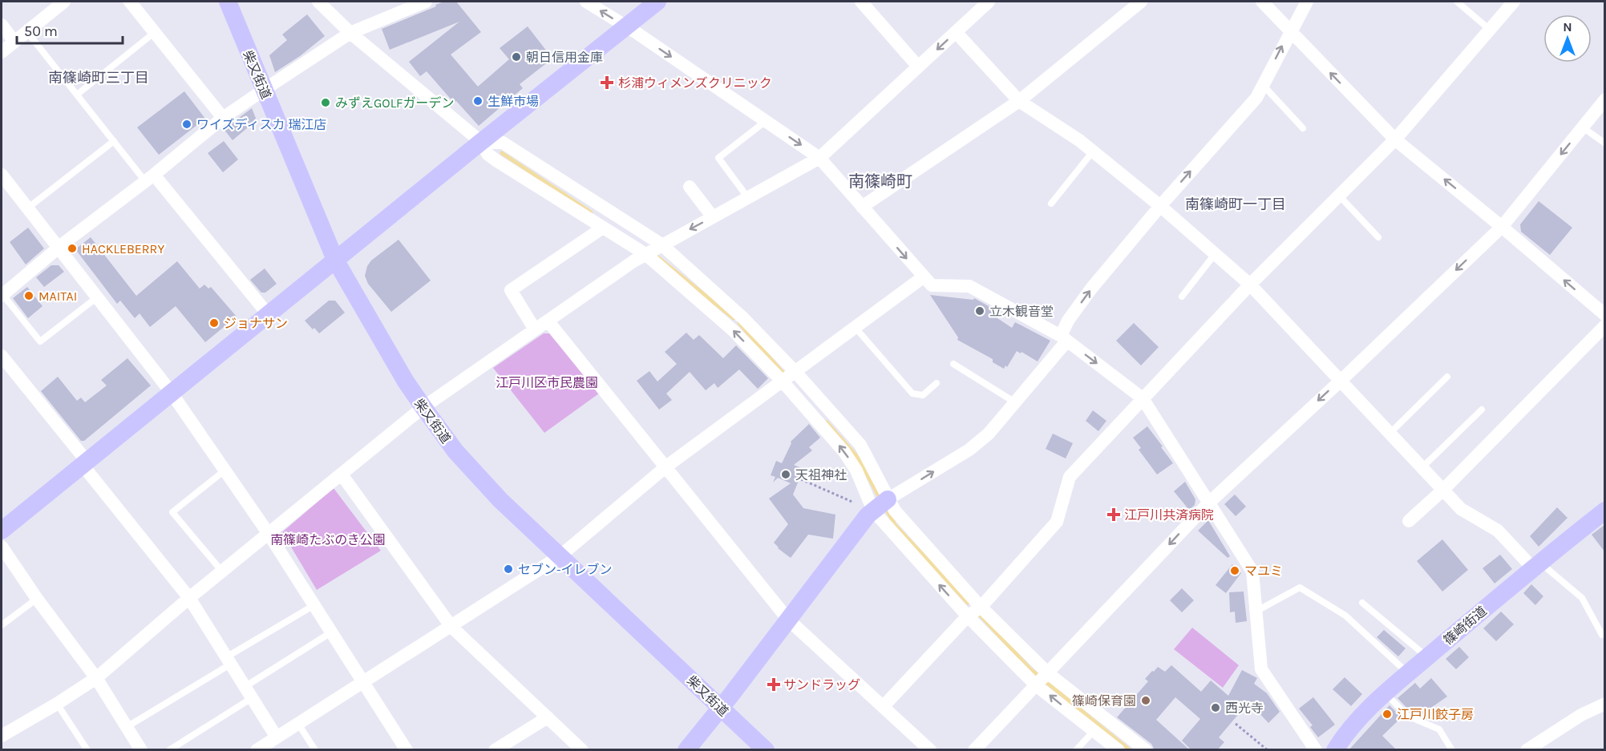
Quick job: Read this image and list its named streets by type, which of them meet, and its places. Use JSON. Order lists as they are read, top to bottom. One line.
{"streets":{"street":["柴又街道","篠崎街道"]},"districts":["南篠崎町三丁目","南篠崎町","南篠崎町一丁目"],"parks":["江戸川区市民農園","南篠崎たぶのき公園"],"places":{"other":["朝日信用金庫","生鮮市場","みずえGOLFガーデン","ワイズディスカ 瑞江店","HACKLEBERRY","MAITAI","立木観音堂","ジョナサン","天祖神社","セブン-イレブン","マユミ","篠崎保育園","西光寺","江戸川餃子房"],"health":["杉浦ウィメンズクリニック","江戸川共済病院","サンドラッグ"]},"scale_bar":"50 m","north":"top"}
